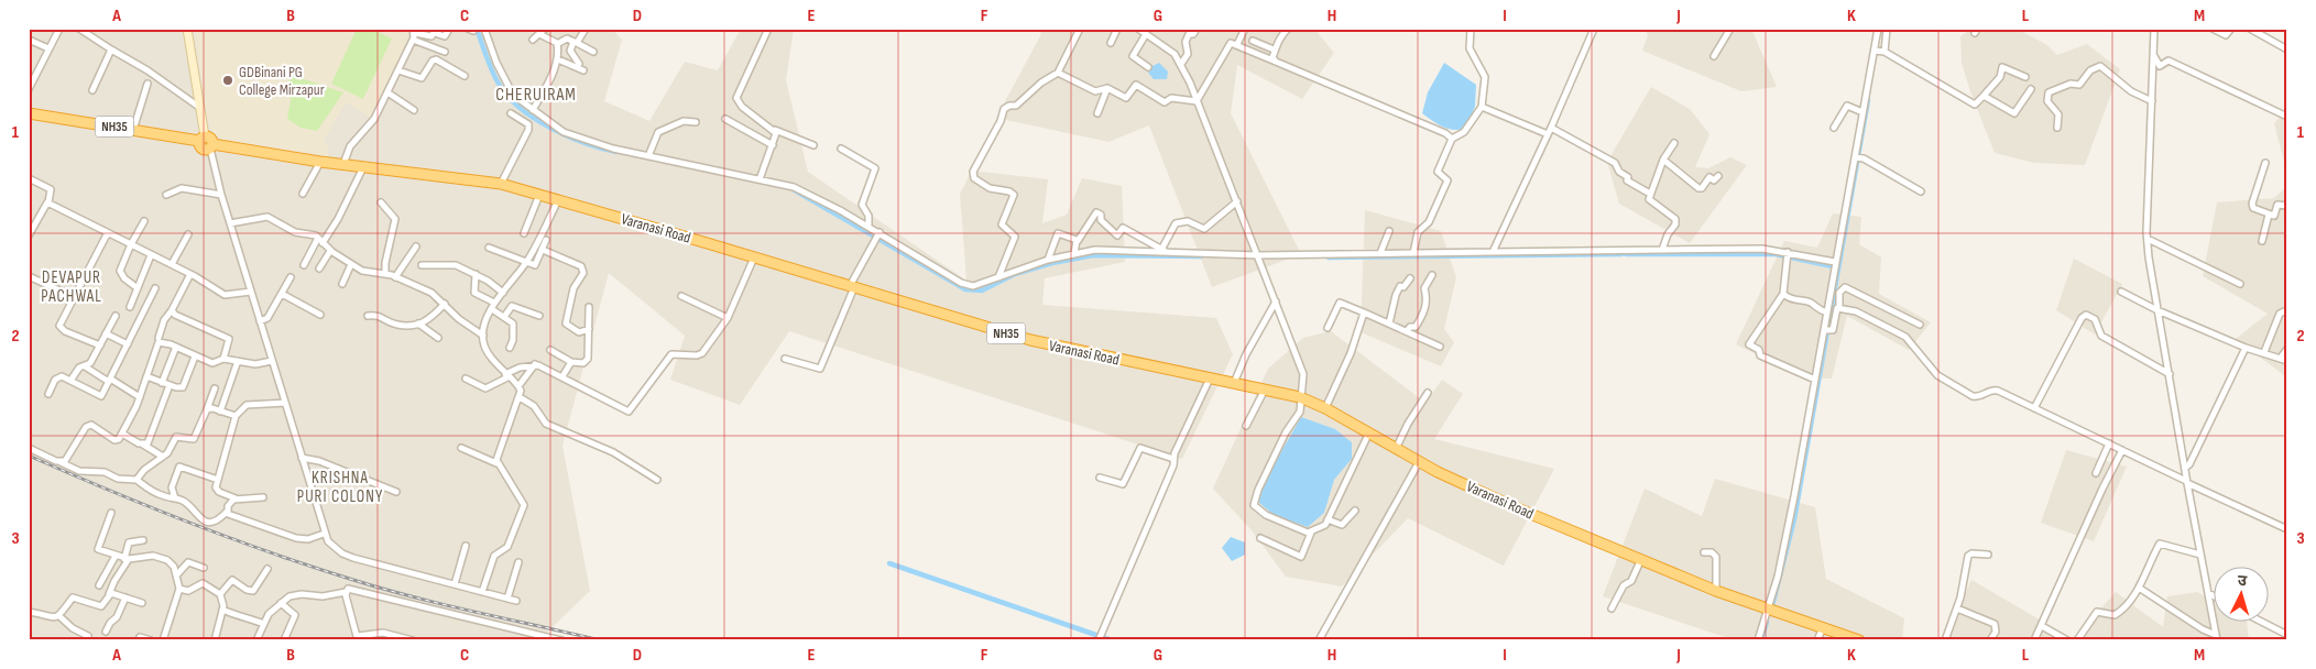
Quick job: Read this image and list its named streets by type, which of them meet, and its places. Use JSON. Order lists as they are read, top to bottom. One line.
{"streets":{"highway":["NH35","Varanasi Road"]},"districts":["CHERUIRAM","DEVAPUR PACHWAL","KRISHNA PURI COLONY"],"places":["GDBinani PG College Mirzapur"],"north":"top","grid":{"columns":["A","B","C","D","E","F","G","H","I","J","K","L","M"],"rows":["1","2","3"]}}
